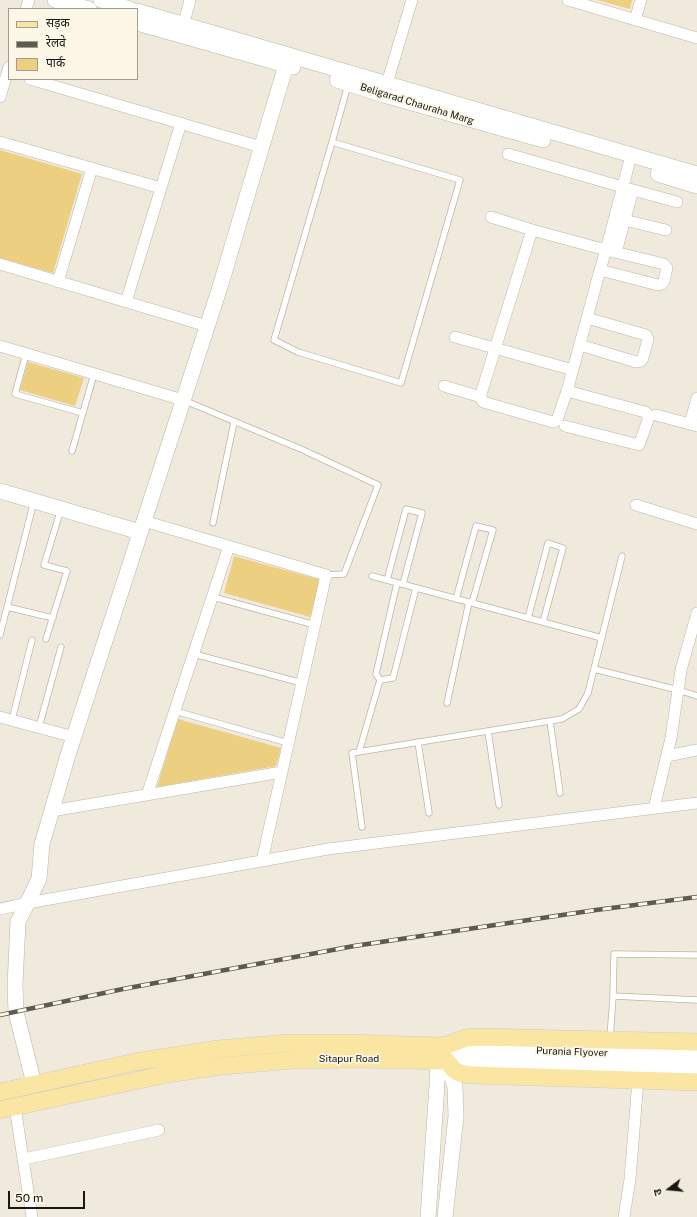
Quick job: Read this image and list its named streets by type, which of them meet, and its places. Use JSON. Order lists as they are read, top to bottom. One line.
{"streets":{"main road":["Sitapur Road"],"street":["Beligarad Chauraha Marg","Purania Flyover"]},"crossings":[["Purania Flyover","Sitapur Road"]],"legend":["सड़क","रेलवे","पार्क"],"scale_bar":"50 m","north":"left"}
